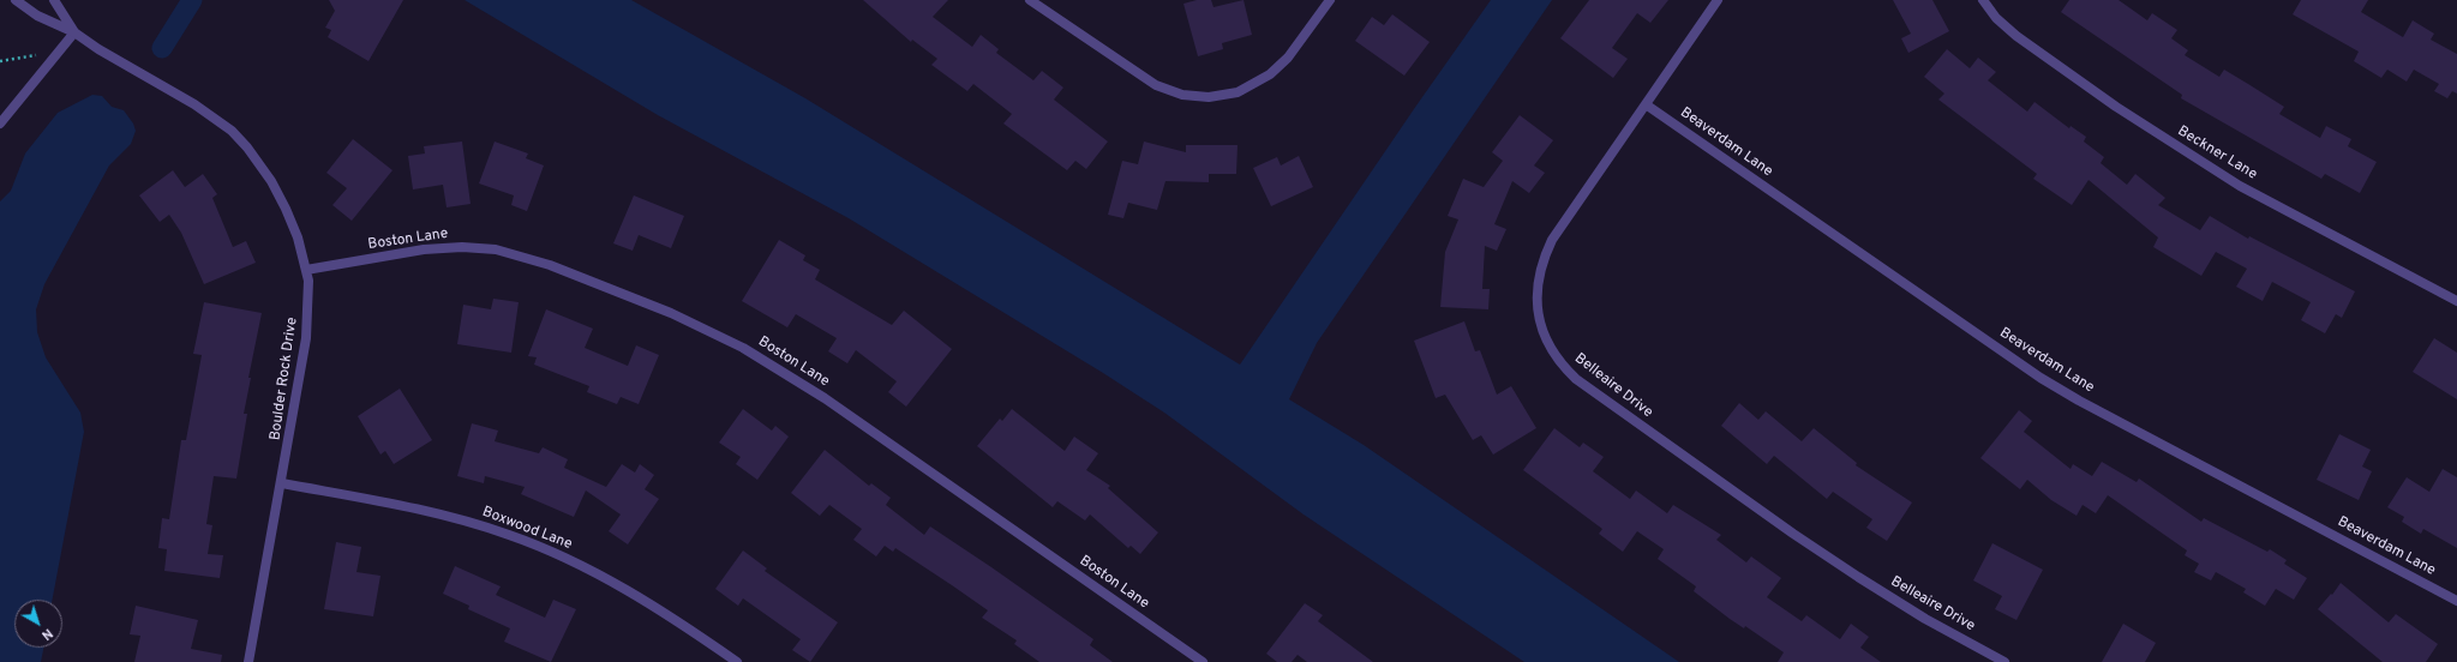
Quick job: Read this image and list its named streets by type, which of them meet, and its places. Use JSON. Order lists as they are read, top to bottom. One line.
{"streets":{"street":["Beaverdam Lane","Beckner Lane","Boston Lane","Boulder Rock Drive","Belleaire Drive","Boxwood Lane"]},"crossings":[["Beaverdam Lane","Belleaire Drive"],["Boston Lane","Boulder Rock Drive"],["Boulder Rock Drive","Boxwood Lane"]],"north":"bottom right"}
